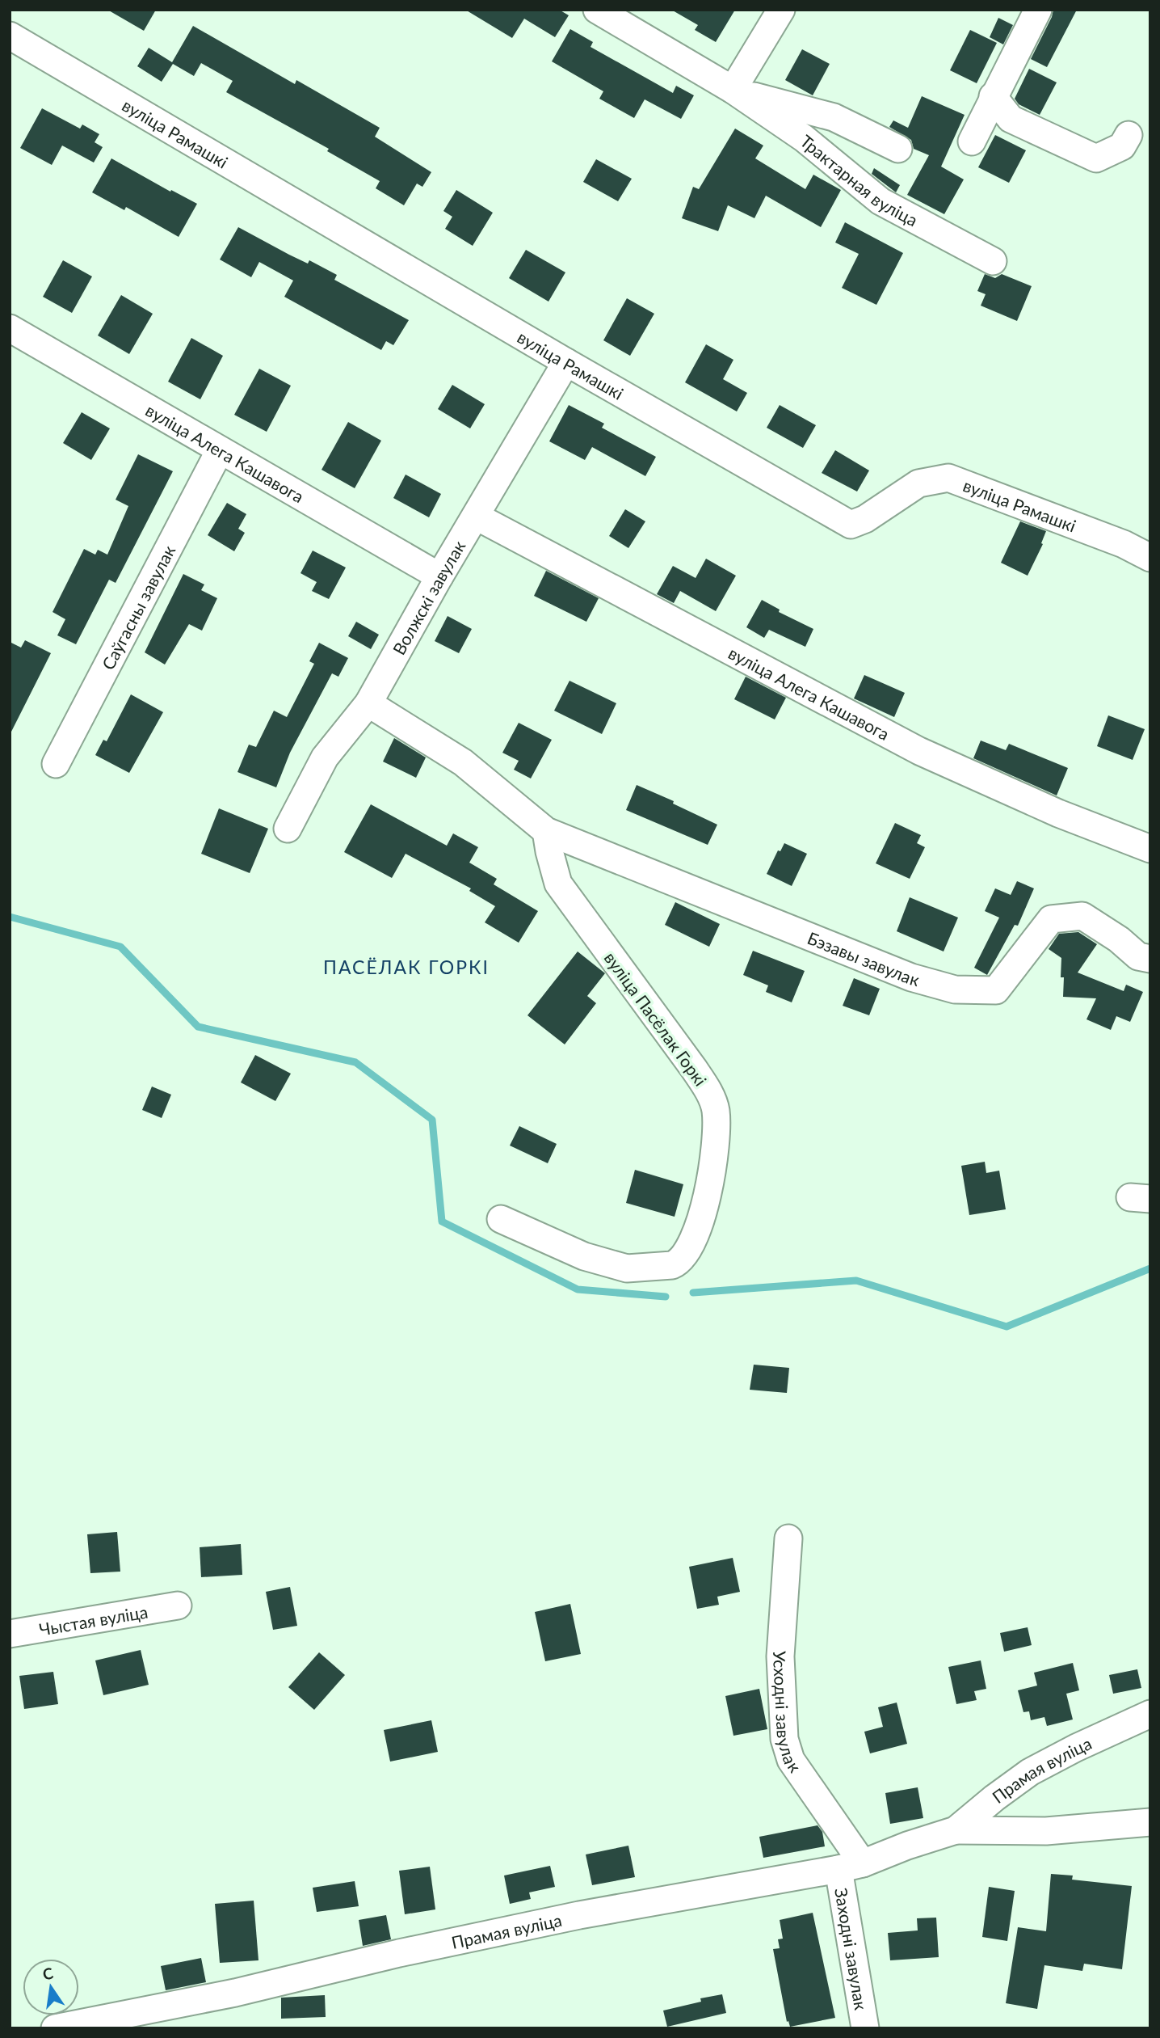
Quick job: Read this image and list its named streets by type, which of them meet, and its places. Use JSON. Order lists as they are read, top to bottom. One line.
{"streets":{"street":["вуліца Рамашкі","Трактарная вуліца","вуліца Алега Кашавога","Волжскі завулак","Саўгасны завулак","Бэзавы завулак","вуліца Пасёлак Горкі","Чыстая вуліца","Усходні завулак","Прамая вуліца","Заходні завулак"]},"crossings":[["вуліца Рамашкі","Волжскі завулак"],["вуліца Алега Кашавога","Волжскі завулак"],["вуліца Алега Кашавога","Саўгасны завулак"],["Бэзавы завулак","вуліца Пасёлак Горкі"],["Усходні завулак","Прамая вуліца"],["Усходні завулак","Заходні завулак"],["Прамая вуліца","Заходні завулак"]],"districts":["ПАСЁЛАК ГОРКІ"],"north":"top"}
